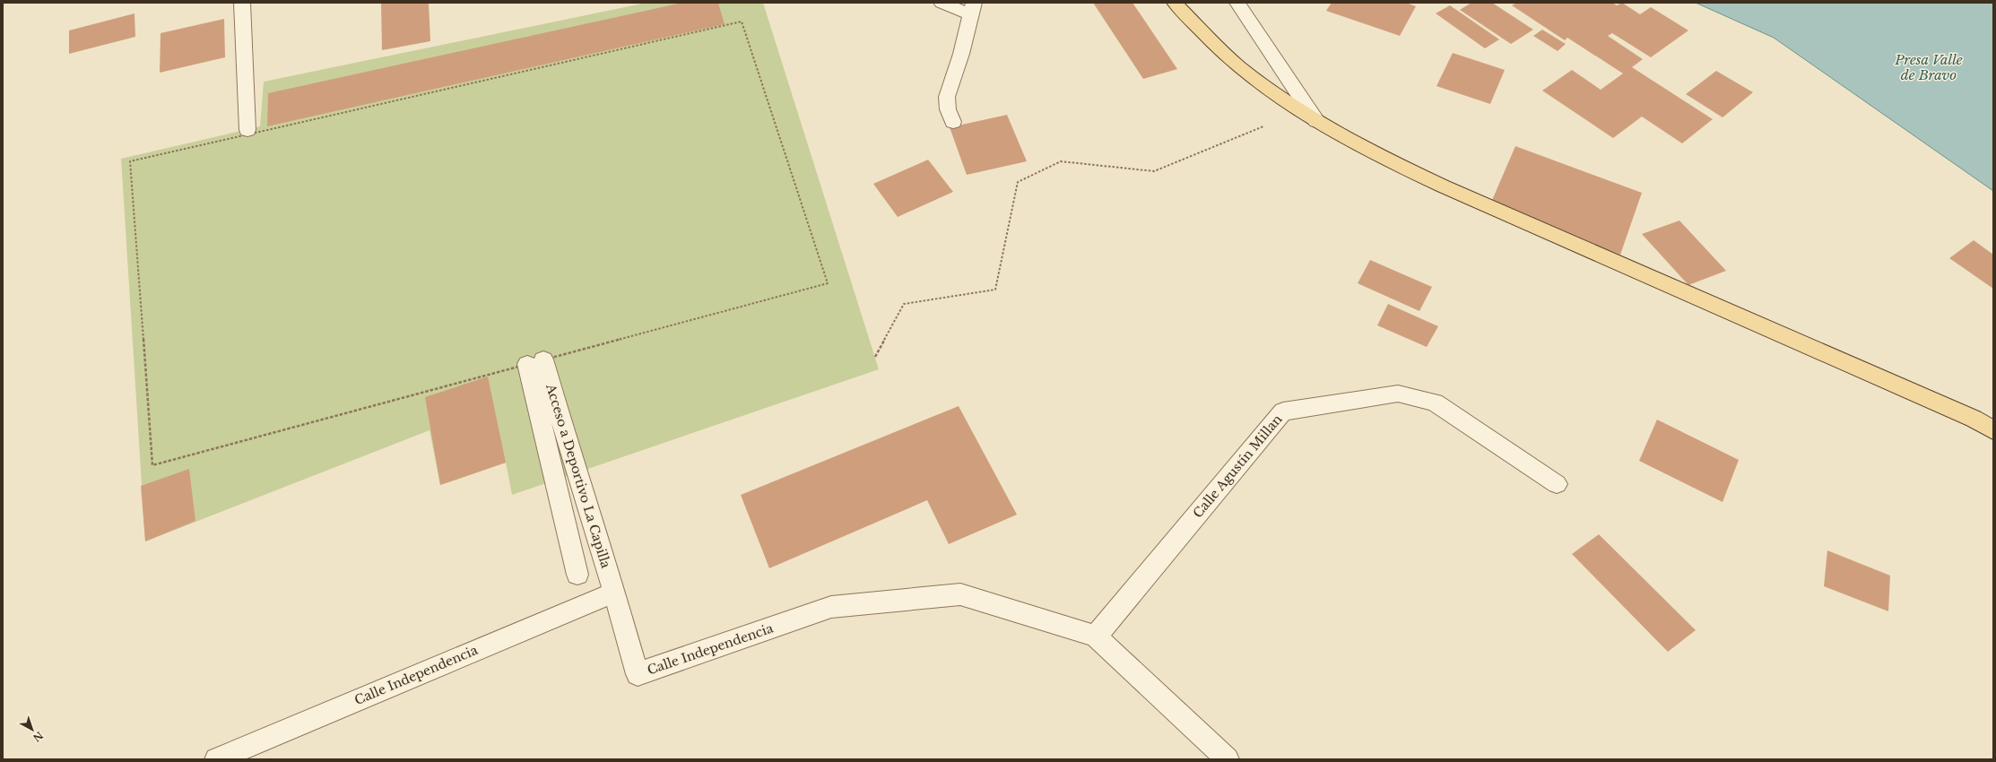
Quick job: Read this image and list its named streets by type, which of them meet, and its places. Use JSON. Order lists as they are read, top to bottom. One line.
{"streets":{"street":["Calle Agustín Millan","Acceso a Deportivo La Capilla","Calle Independencia"]},"crossings":[["Calle Agustín Millan","Calle Independencia"],["Acceso a Deportivo La Capilla","Calle Independencia"]],"water":["Presa Valle de Bravo"],"north":"bottom right"}
